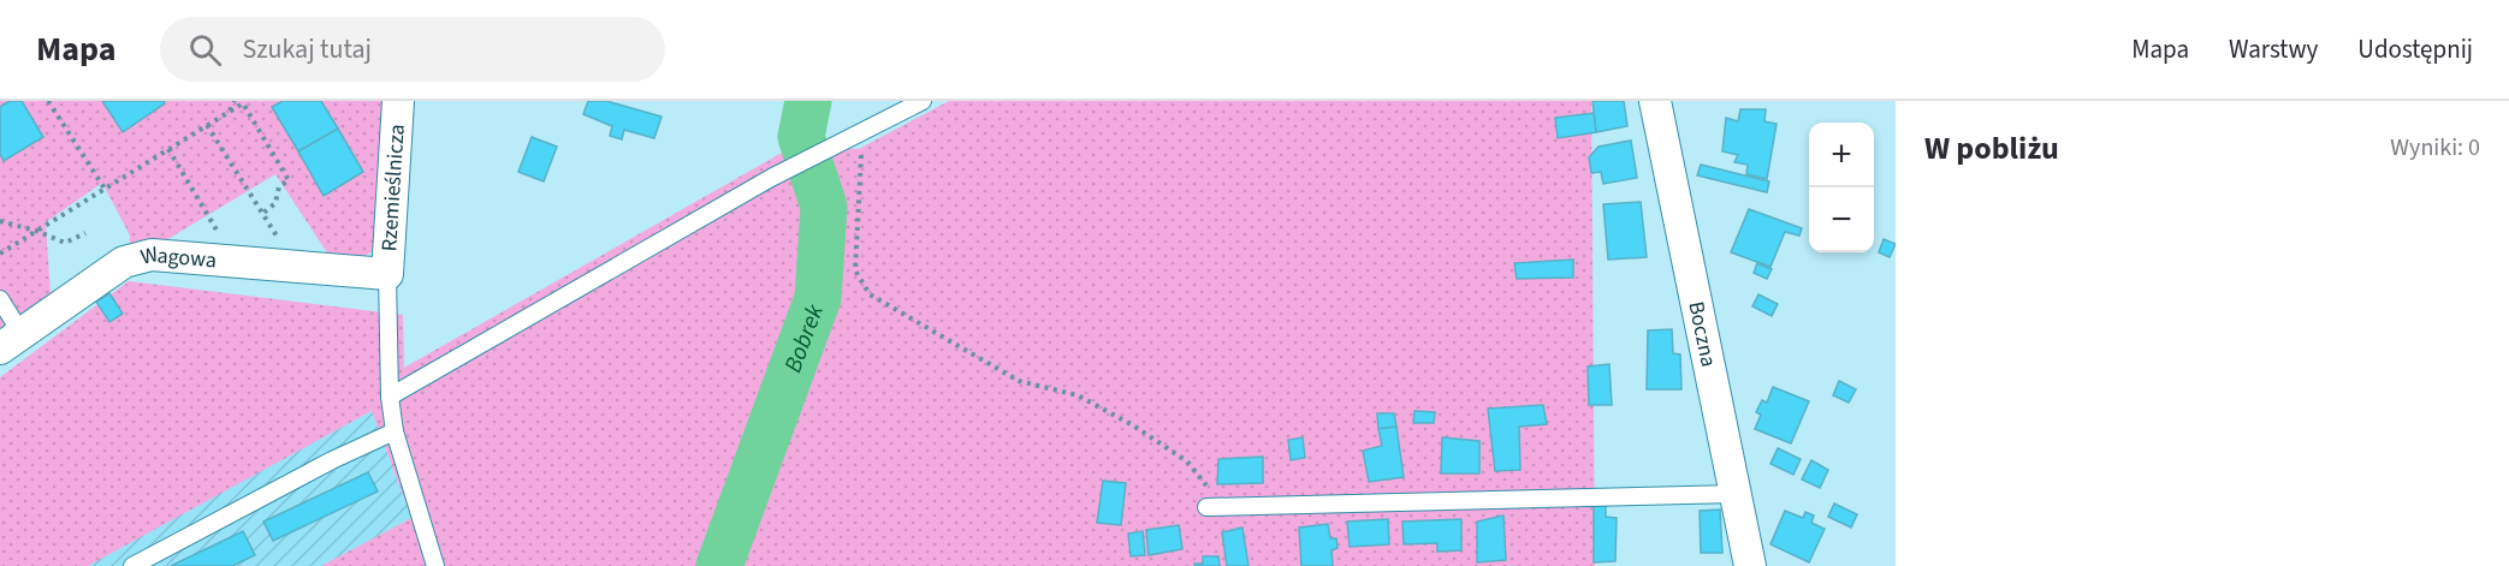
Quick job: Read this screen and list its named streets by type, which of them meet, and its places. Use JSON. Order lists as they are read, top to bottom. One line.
{"streets":{"street":["Rzemieślnicza","Wagowa","Boczna"]},"crossings":[["Rzemieślnicza","Wagowa"]],"water":["Bobrek"],"page":{"header":"Mapa","search":"Szukaj tutaj","nav":["Mapa","Warstwy","Udostępnij"],"heading":["W pobliżu","Wyniki: 0"],"map_buttons":["+","−"]}}
